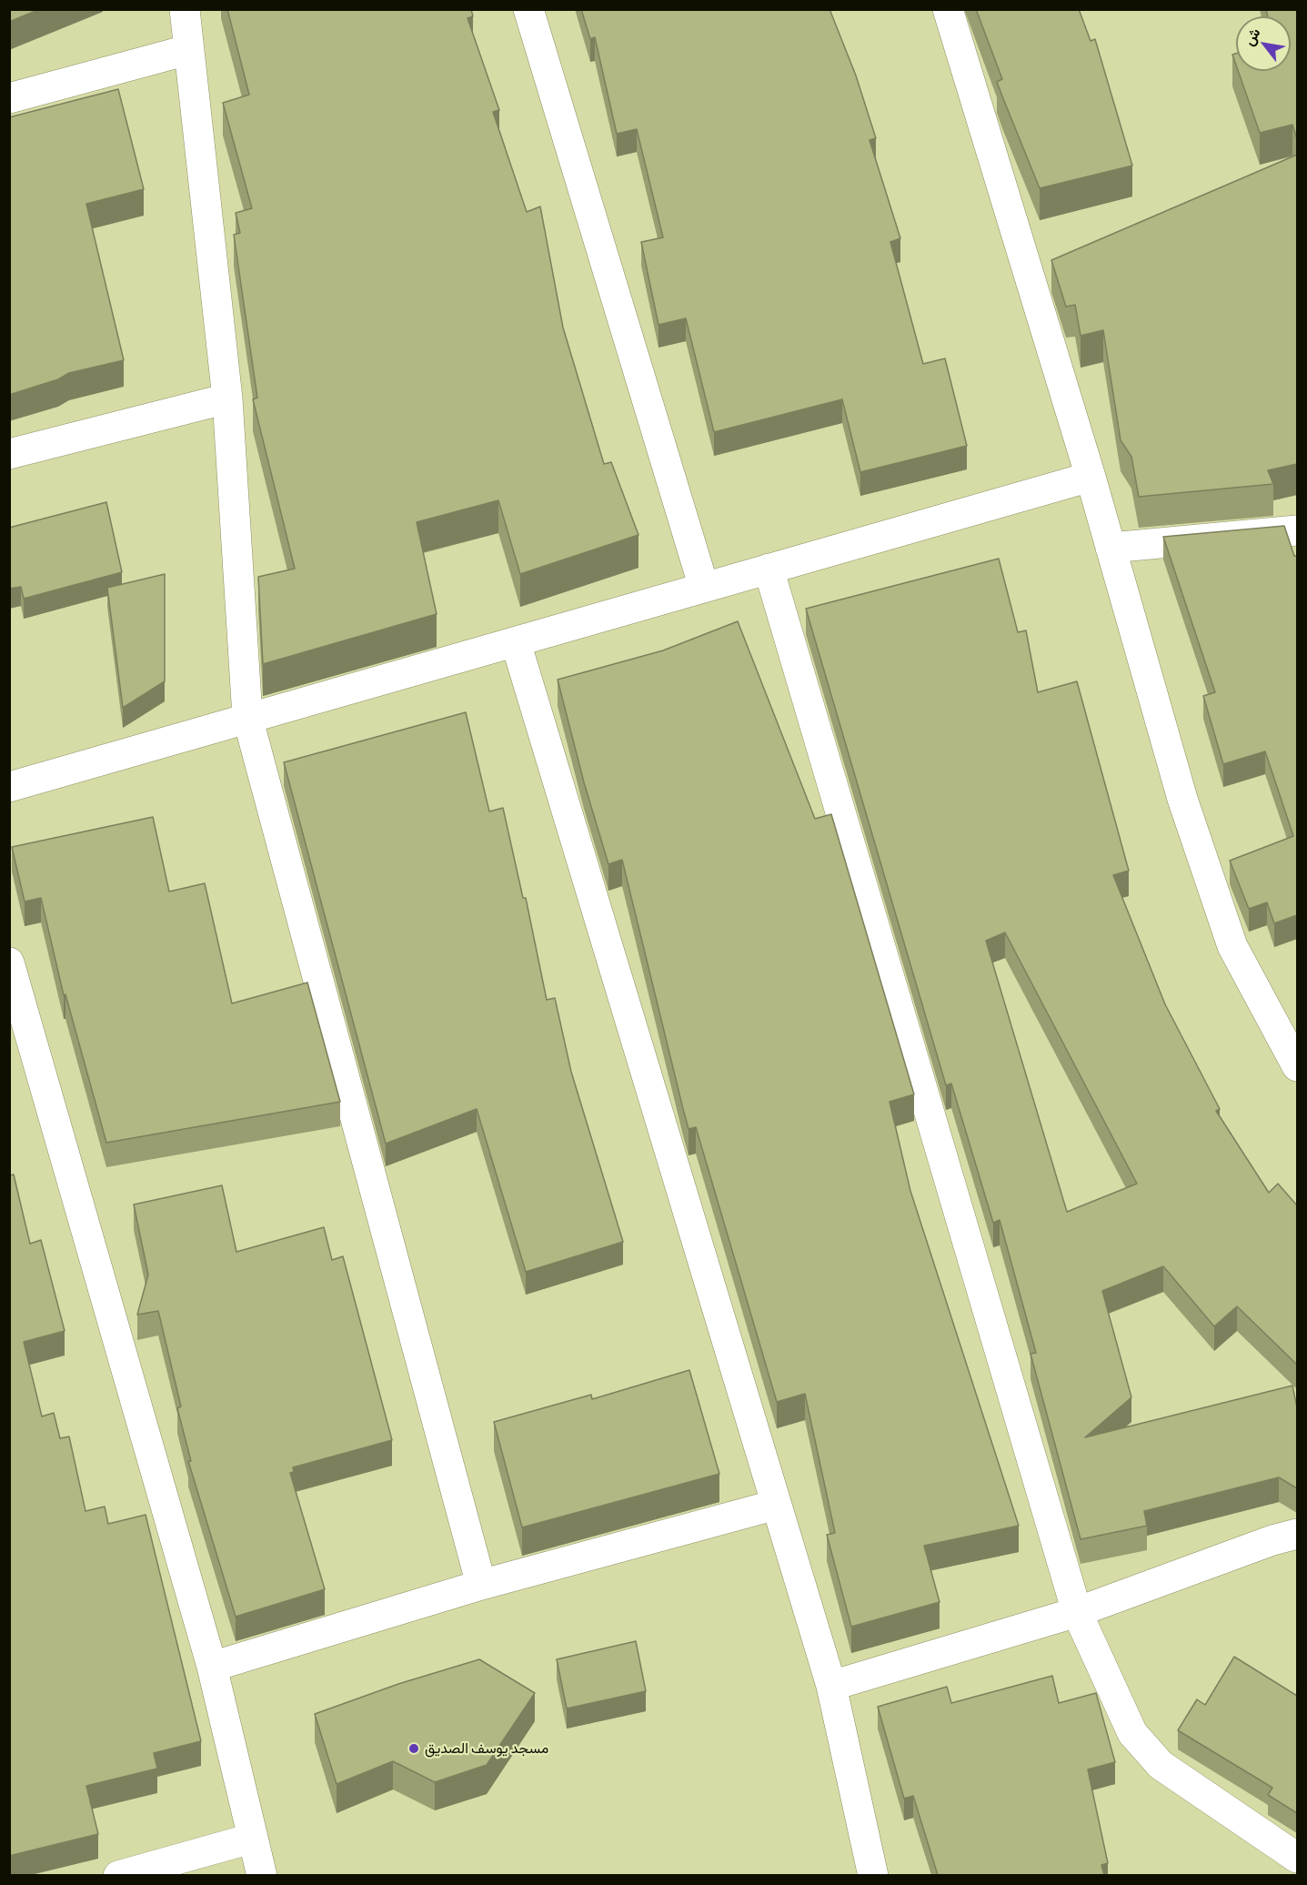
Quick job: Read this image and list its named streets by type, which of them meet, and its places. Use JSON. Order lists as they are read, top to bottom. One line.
{"places":["مسجد يوسف الصديق"],"north":"top left"}
